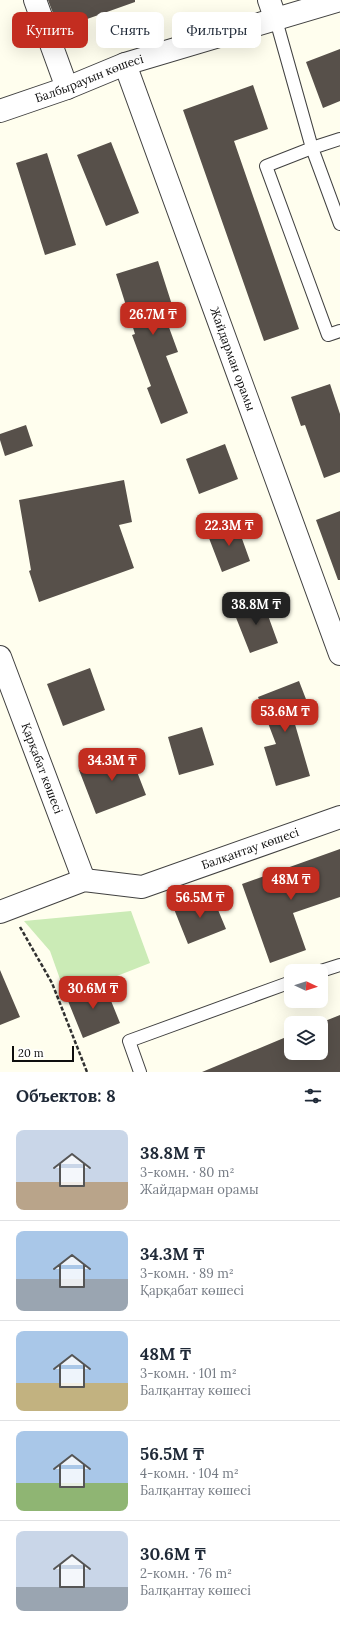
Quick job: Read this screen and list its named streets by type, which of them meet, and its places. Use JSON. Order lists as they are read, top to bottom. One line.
{"streets":{"street":["Балбырауын көшесі","Жайдарман орамы","Қарқабат көшесі","Балқантау көшесі"]},"crossings":[["Балбырауын көшесі","Жайдарман орамы"],["Қарқабат көшесі","Балқантау көшесі"]],"scale_bar":"20 m","north":"right","page":{"chip":["Купить","Снять","Фильтры"],"price":["26.7M ₸","22.3M ₸","38.8M ₸","53.6M ₸","34.3M ₸","48M ₸","56.5M ₸","30.6M ₸"],"scale":"20 m","heading":"Объектов: 8","list":[{"name":"38.8M ₸","note":"3-комн. · 80 m² · Жайдарман орамы"},{"name":"34.3M ₸","note":"3-комн. · 89 m² · Қарқабат көшесі"},{"name":"48M ₸","note":"3-комн. · 101 m² · Балқантау көшесі"},{"name":"56.5M ₸","note":"4-комн. · 104 m² · Балқантау көшесі"},{"name":"30.6M ₸","note":"2-комн. · 76 m² · Балқантау көшесі"}]}}
